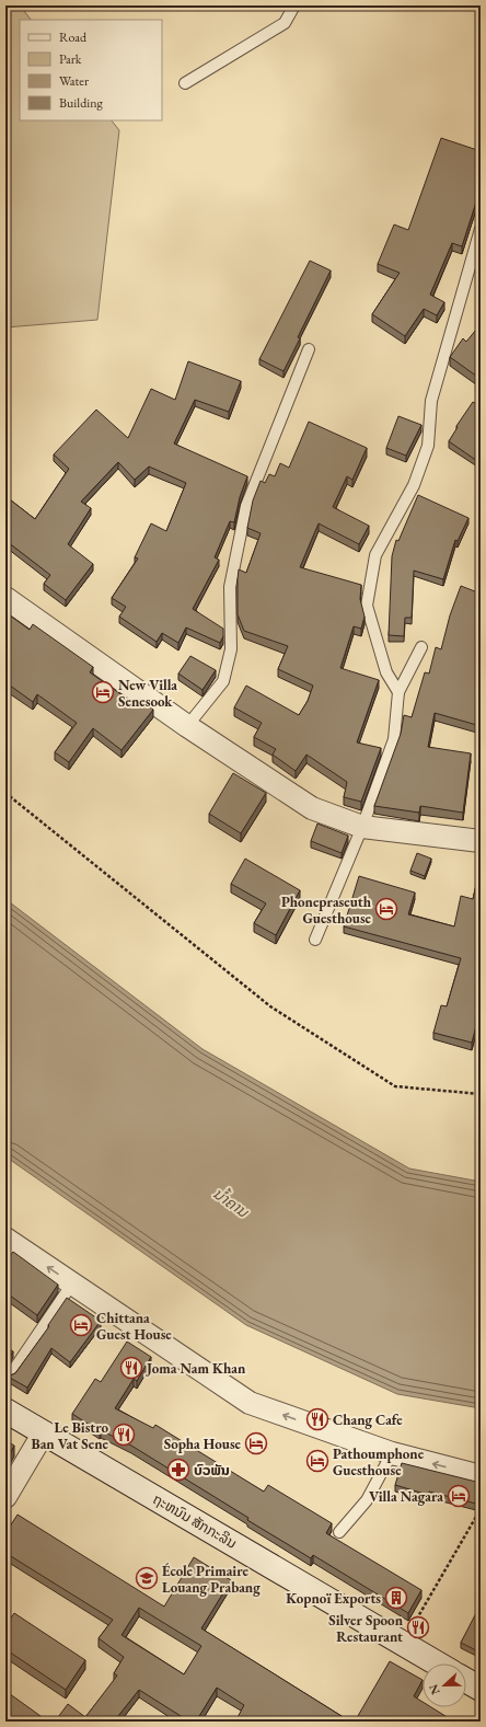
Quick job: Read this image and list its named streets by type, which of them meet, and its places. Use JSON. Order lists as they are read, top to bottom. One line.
{"streets":{"main road":["ຖະຫນົນ ສັກກະລິນ"]},"water":["ນ້ຳຄານ"],"places":{"hotel":["New Villa Senesook","Phonepraseuth Guesthouse","Chittana Guest House","Sopha House","Pathoumphone Guesthouse","Villa Nagara"],"restaurant":["Joma Nam Khan","Chang Cafe","Le Bistro Ban Vat Sene","Silver Spoon Restaurant"],"pharmacy":["ບົວພັນ"],"school or university":["École Primaire Louang Prabang"],"building":["Kopnoï Exports"]},"legend":["Road","Park","Water","Building"],"north":"left"}
